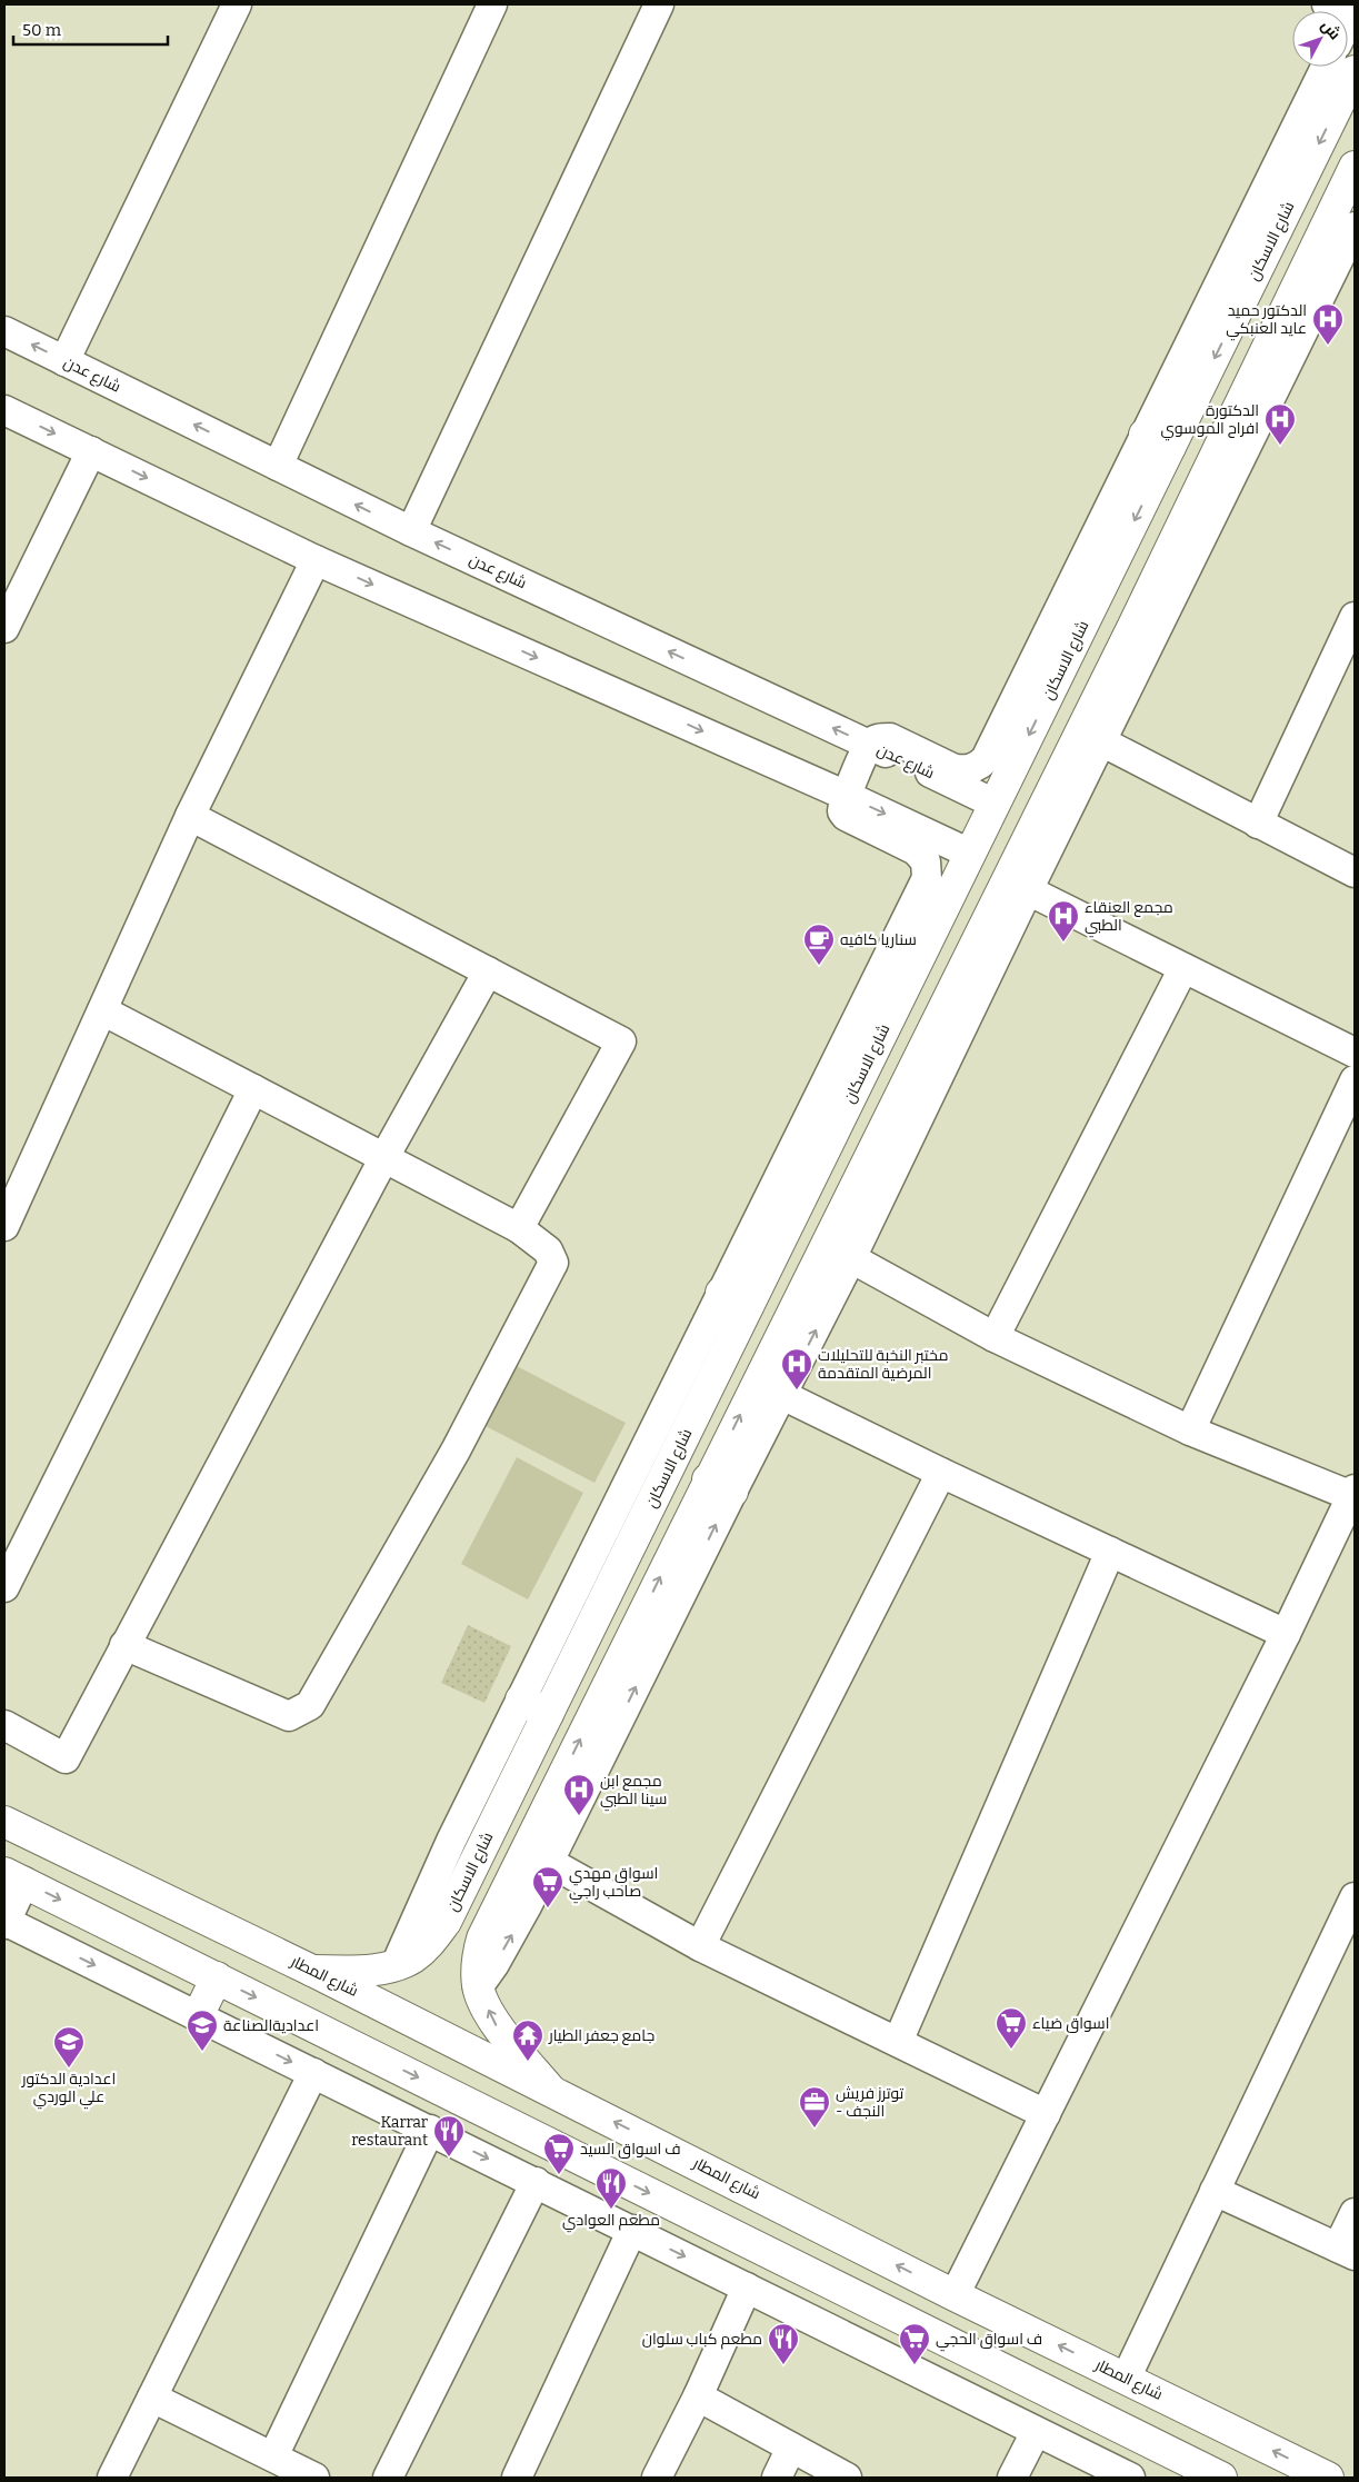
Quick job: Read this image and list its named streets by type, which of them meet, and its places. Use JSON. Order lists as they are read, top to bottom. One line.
{"streets":{"main road":["شارع الاسكان","شارع المطار"],"street":["شارع عدن"]},"crossings":[["شارع الاسكان","شارع عدن"],["شارع الاسكان","شارع المطار"]],"places":{"hospital":["الدكتور حميد عايد العنبكي","الدكتورة افراح الموسوي","مجمع العنقاء الطبي","مختبر النخبة للتحليلات المرضية المتقدمة","مجمع ابن سينا الطبي"],"cafe":["سناريا كافيه"],"supermarket":["اسواق مهدي صاحب راجي","اسواق ضياء","ف اسواق السيد","ف اسواق الحجي"],"school or university":["اعداديةالصناعة","اعدادية الدكتور علي الوردي"],"temple":["جامع جعفر الطيار"],"office":["توترز فريش - النجف"],"restaurant":["Karrar restaurant","مطعم العوادي","مطعم كباب سلوان"]},"scale_bar":"50 m","north":"top right"}
